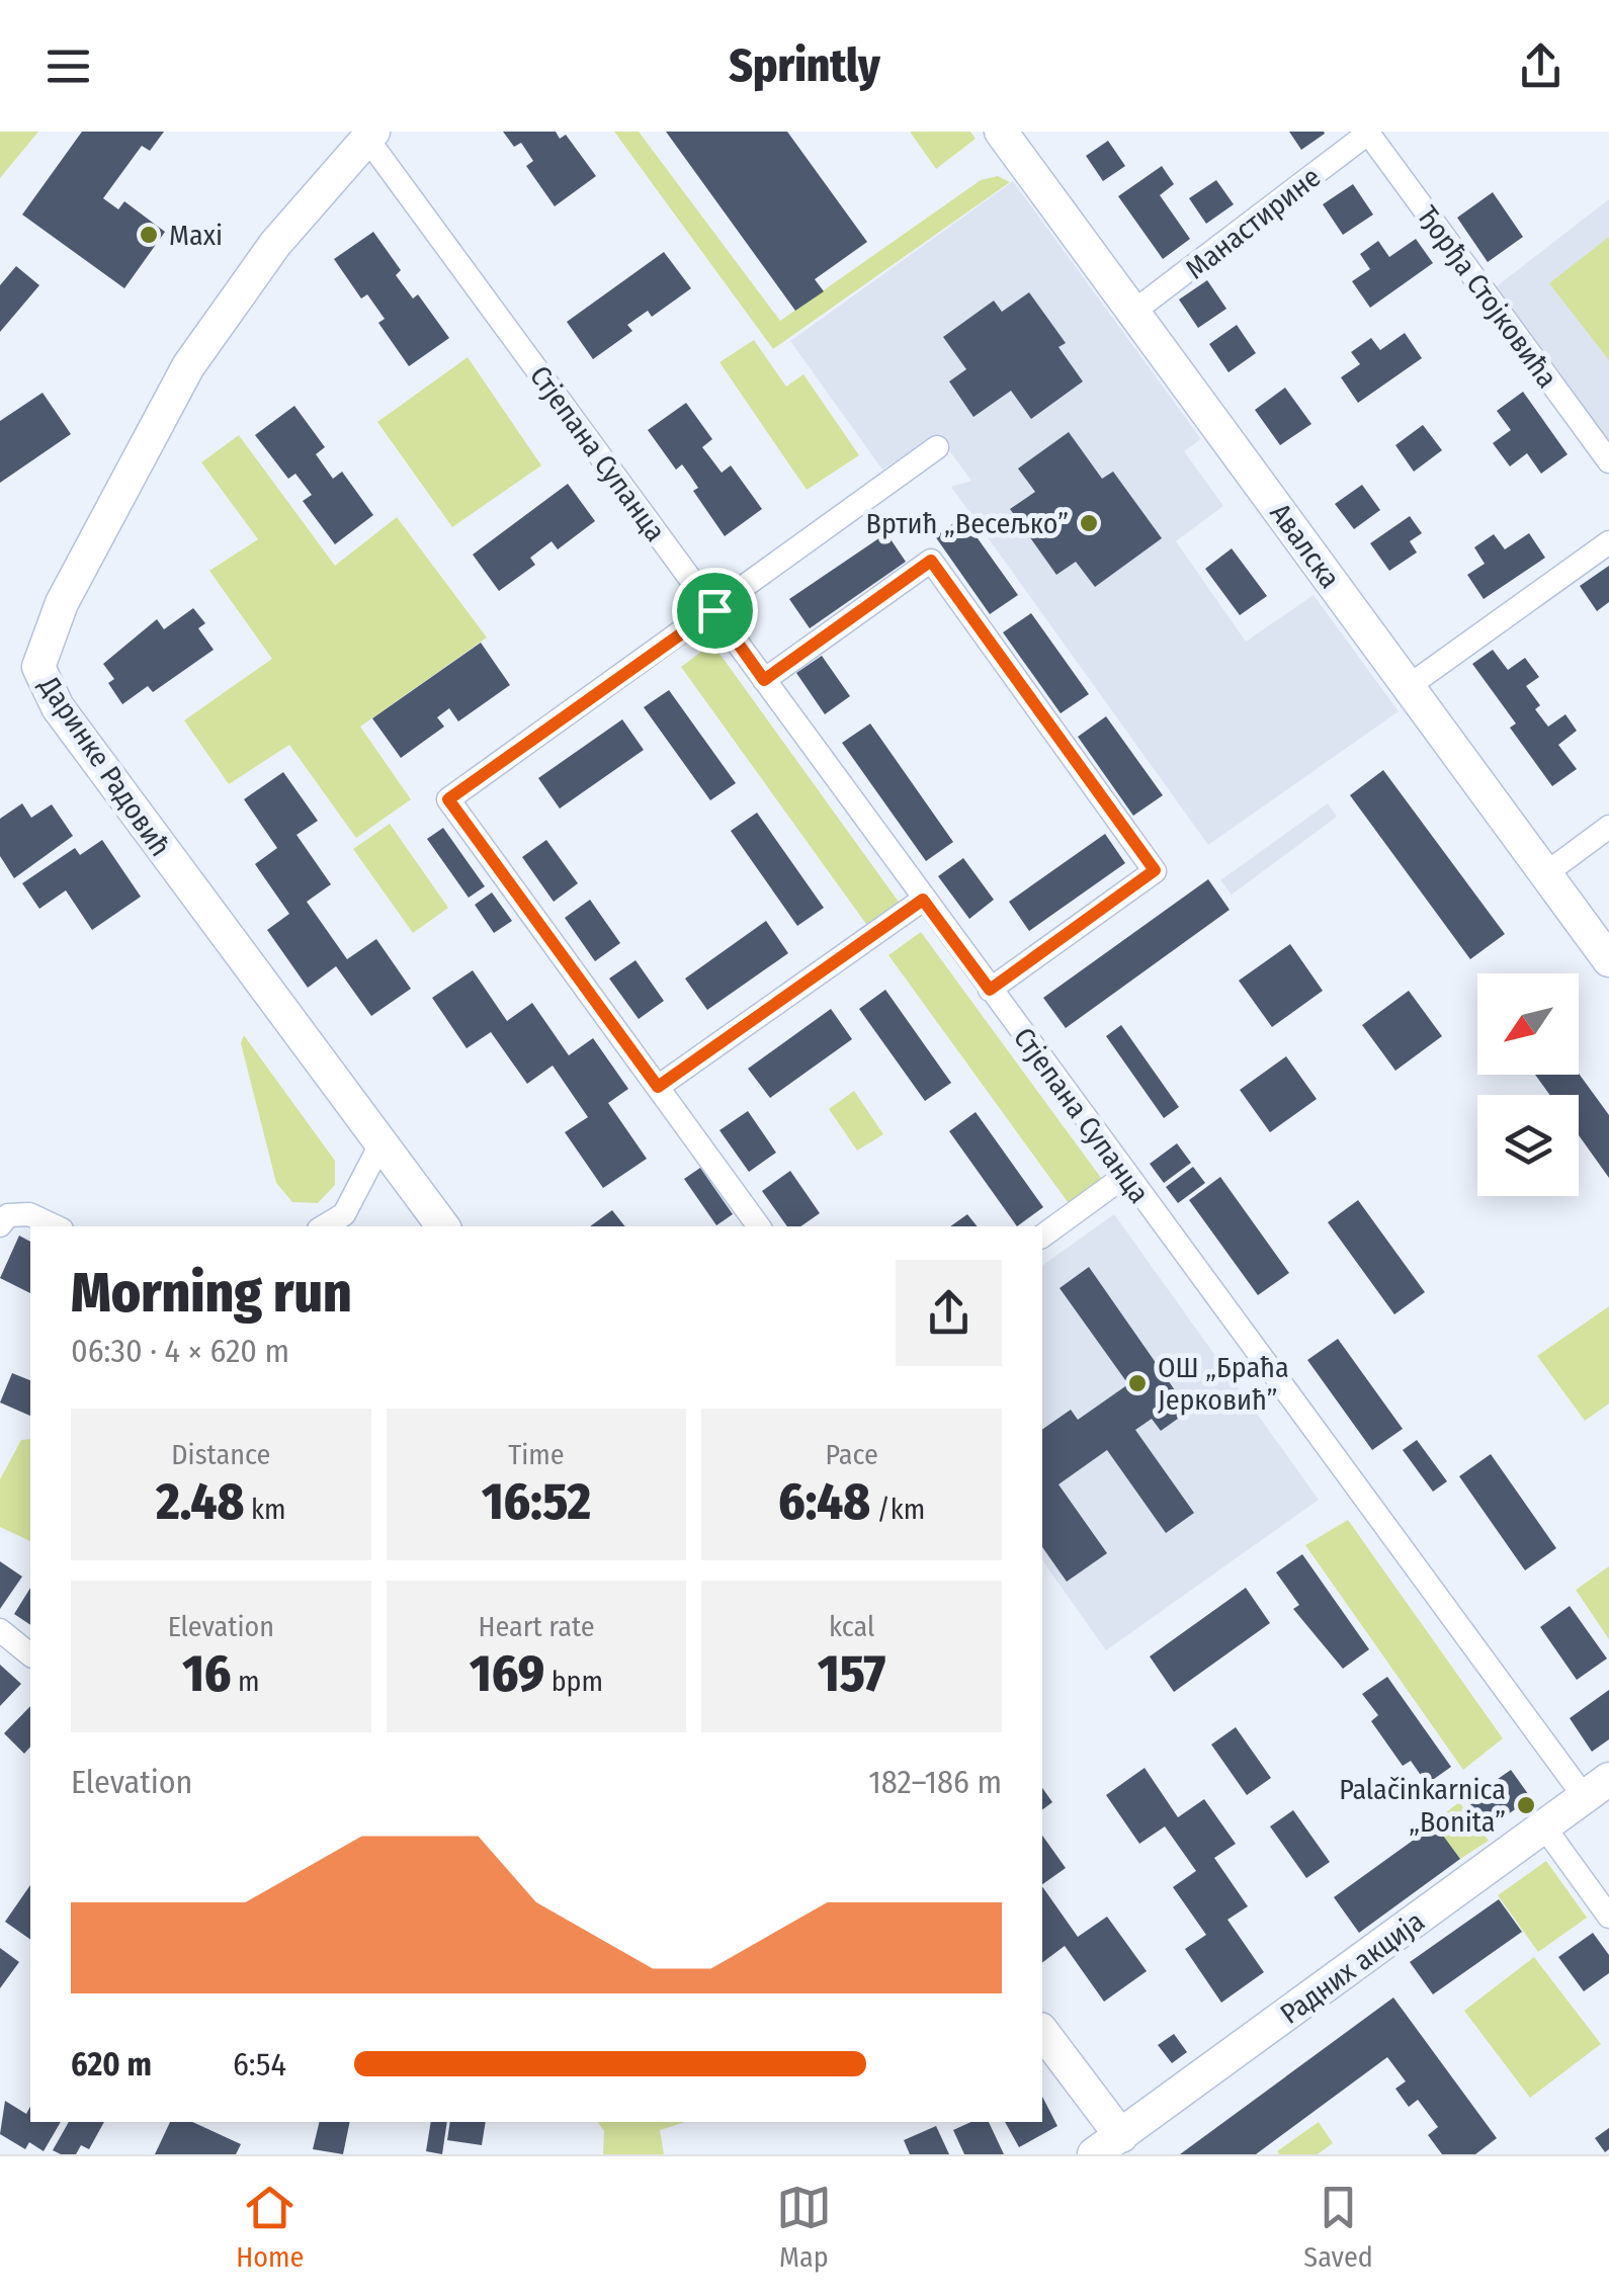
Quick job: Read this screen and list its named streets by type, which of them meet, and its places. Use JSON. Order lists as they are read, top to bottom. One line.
{"streets":{"main road":["Авалска","Даринке Радовић","Радних акција"],"street":["Манастирине","Ђорђа Стојковића","Стјепана Супанца"]},"crossings":[["Манастирине","Ђорђа Стојковића"],["Манастирине","Авалска"],["Стјепана Супанца","Даринке Радовић"],["Стјепана Супанца","Радних акција"]],"places":["Maxi","Вртић „Весељко”","ОШ „Браћа Јерковић”","Palačinkarnica „Bonita”"],"north":"bottom left","page":{"header":"Sprintly","heading":["Morning run","06:30 · 4 × 620 m"],"stats":[["Distance","2.48 km"],["Time","16:52"],["Pace","6:48 /km"],["Elevation","16 m"],["Heart rate","169 bpm"],["kcal","157"]],"chart":["Elevation","182–186 m"],"list":[{"name":"620 m","note":"6:54"}],"tabs":["Home","Map","Saved"]}}
